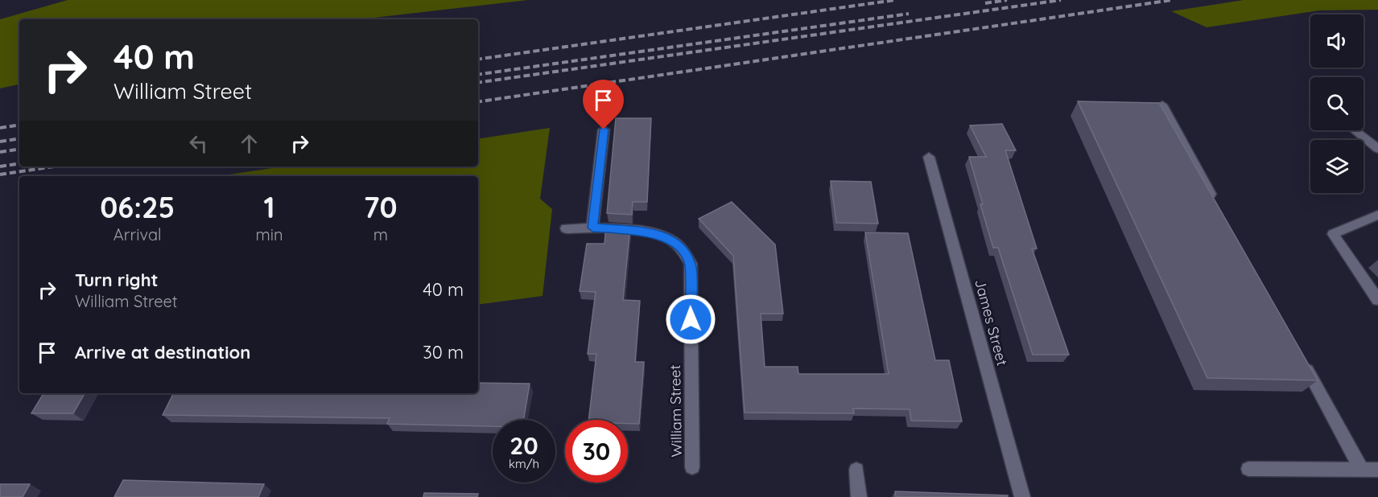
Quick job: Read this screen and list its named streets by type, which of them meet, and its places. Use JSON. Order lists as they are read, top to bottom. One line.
{"streets":{"street":["James Street","William Street"]},"page":{"turn":["40 m","William Street"],"eta":["06:25","Arrival","1","min","70","m"],"list":[{"name":"Turn right","note":"William Street","value":"40 m"},{"name":"Arrive at destination","value":"30 m"}],"speed":"20 km/h","limit":"30"}}
